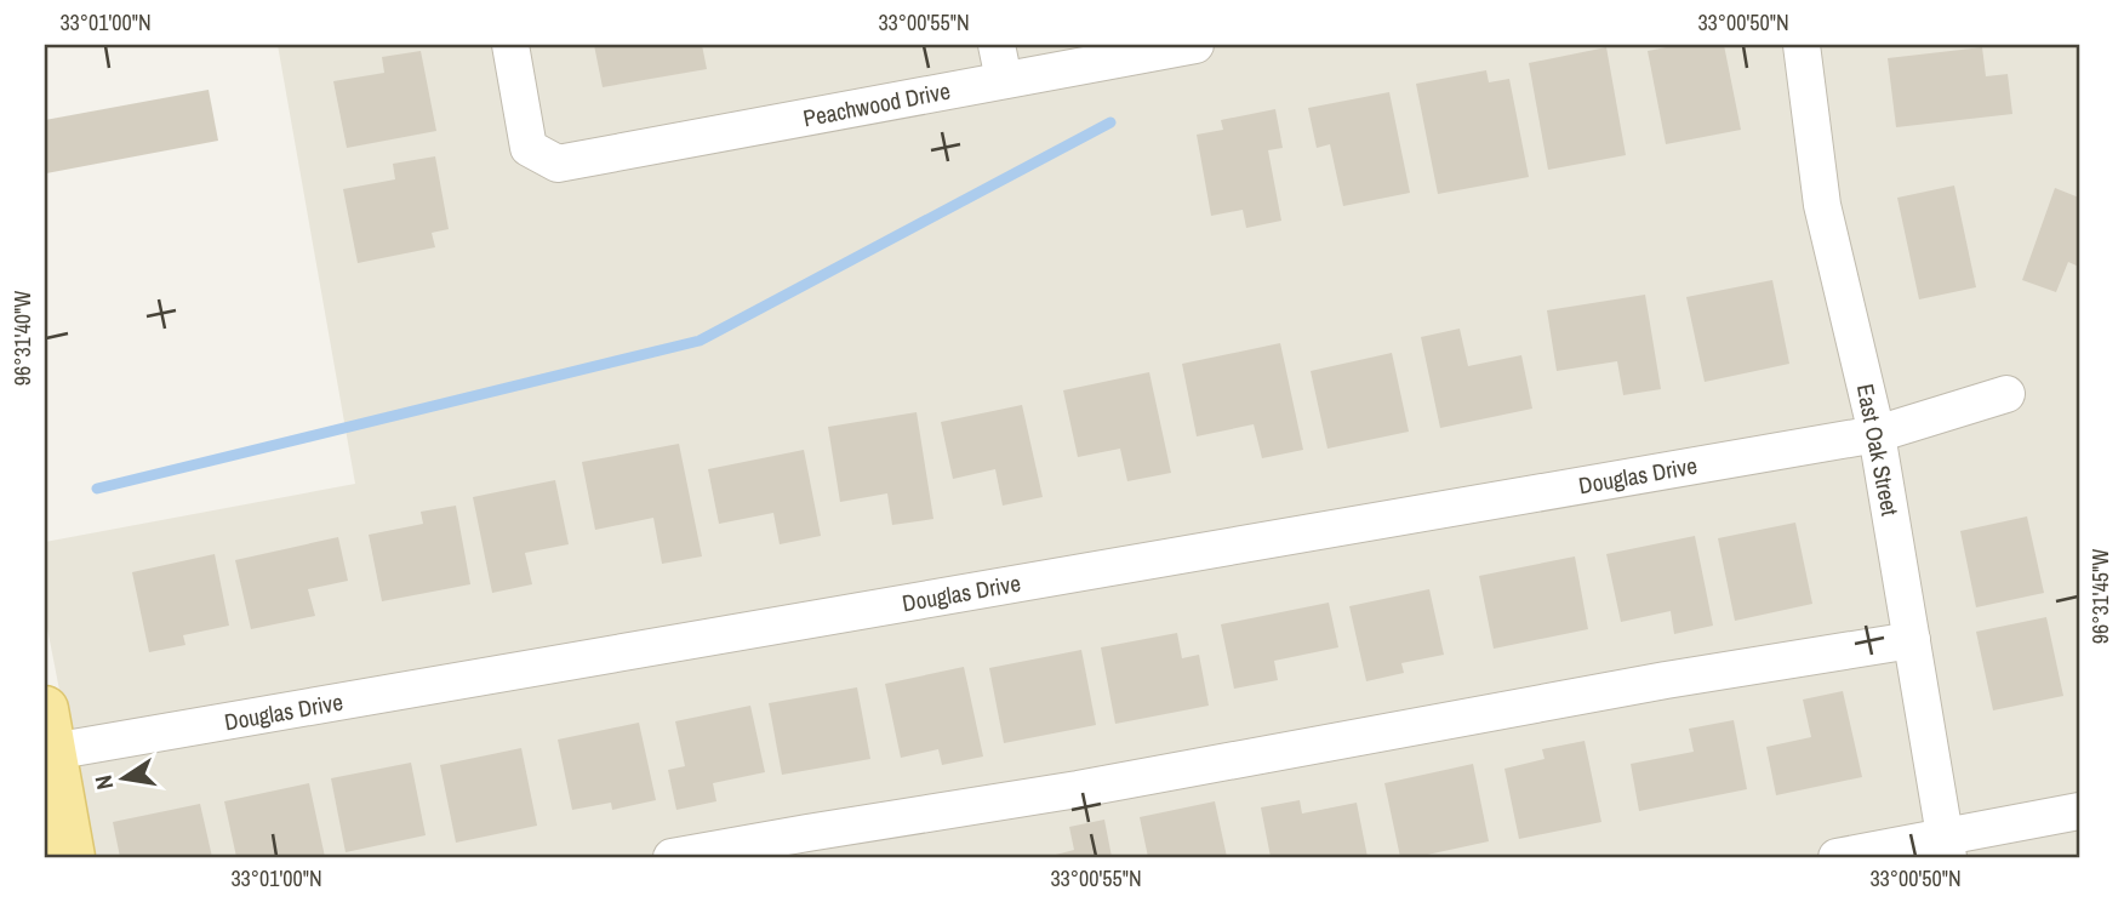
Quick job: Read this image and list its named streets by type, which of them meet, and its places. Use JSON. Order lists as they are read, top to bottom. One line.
{"streets":{"street":["Peachwood Drive","East Oak Street","Douglas Drive"]},"crossings":[["East Oak Street","Douglas Drive"]],"north":"left","coordinates":["33°01'00\"N","33°00'55\"N","33°00'50\"N","96°31'40\"W","96°31'45\"W"]}
